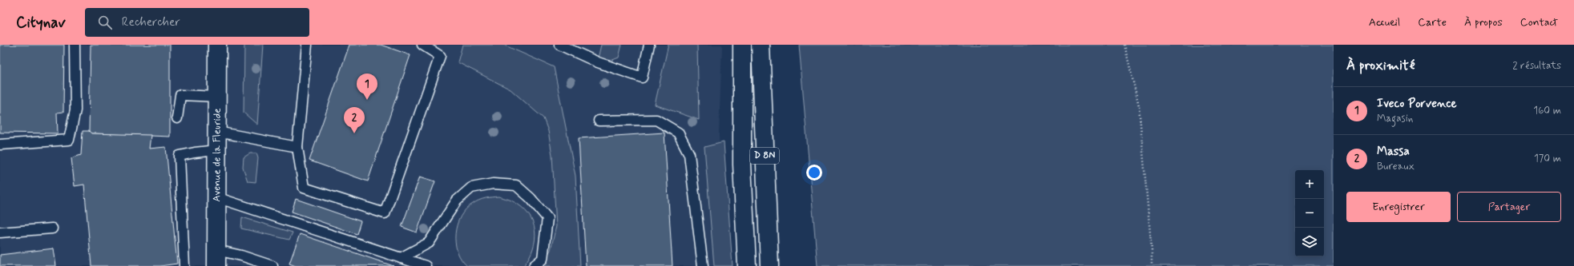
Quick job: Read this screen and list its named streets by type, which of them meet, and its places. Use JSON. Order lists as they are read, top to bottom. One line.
{"streets":{"main road":["Avenue de la Fleuride","D 8N"]},"page":{"header":"Citynav","search":"Rechercher","nav":["Accueil","Carte","À propos","Contact"],"heading":["À proximité","2 résultats"],"pins":["1","2"],"list":[{"mark":"1","name":"Iveco Porvence","note":"Magasin","value":"160 m"},{"mark":"2","name":"Massa","note":"Bureaux","value":"170 m"}],"map_buttons":["+","−"],"buttons":["Enregistrer","Partager"]}}
